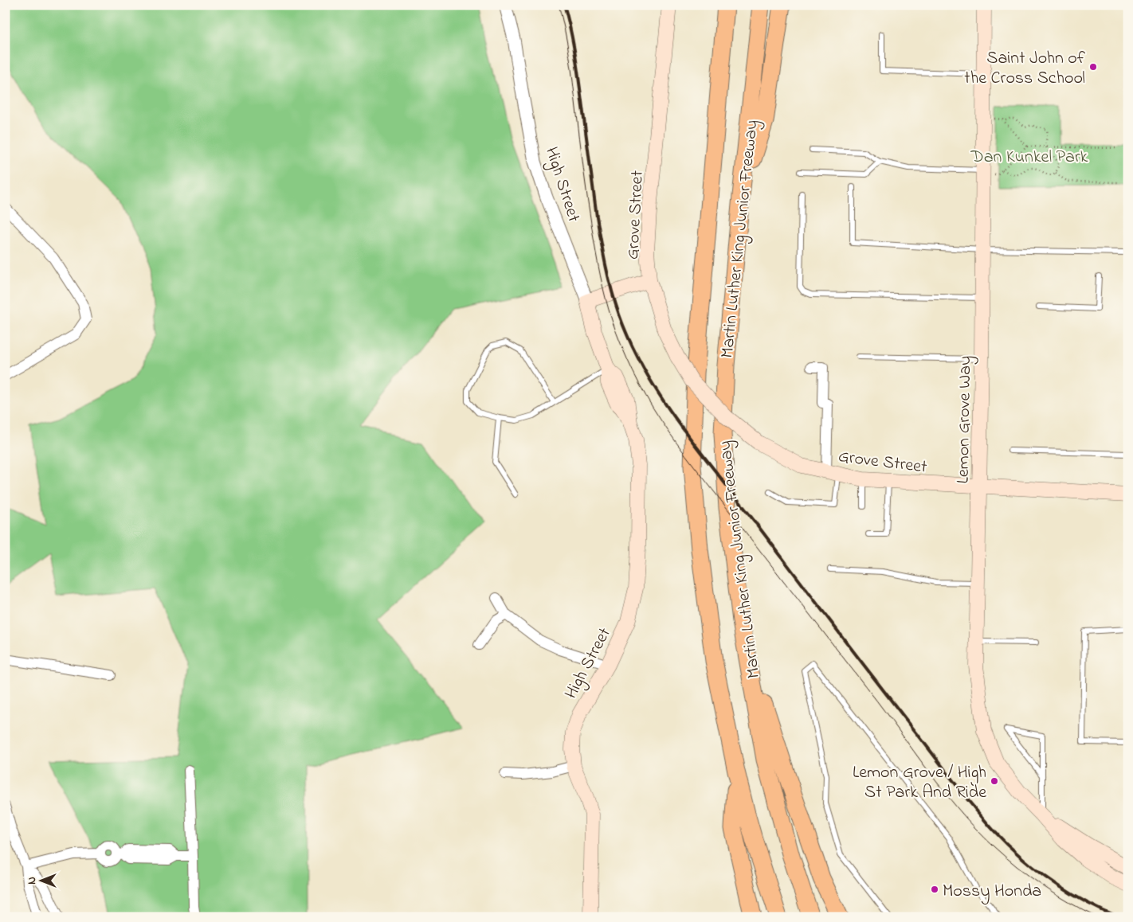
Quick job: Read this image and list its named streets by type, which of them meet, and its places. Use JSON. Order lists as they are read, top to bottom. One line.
{"streets":{"highway":["Martin Luther King Junior Freeway"],"main road":["High Street","Grove Street","Lemon Grove Way"]},"crossings":[["Grove Street","Lemon Grove Way"]],"parks":["Dan Kunkel Park"],"places":["Saint John of the Cross School","Lemon Grove / High St Park And Ride","Mossy Honda"],"north":"left"}
